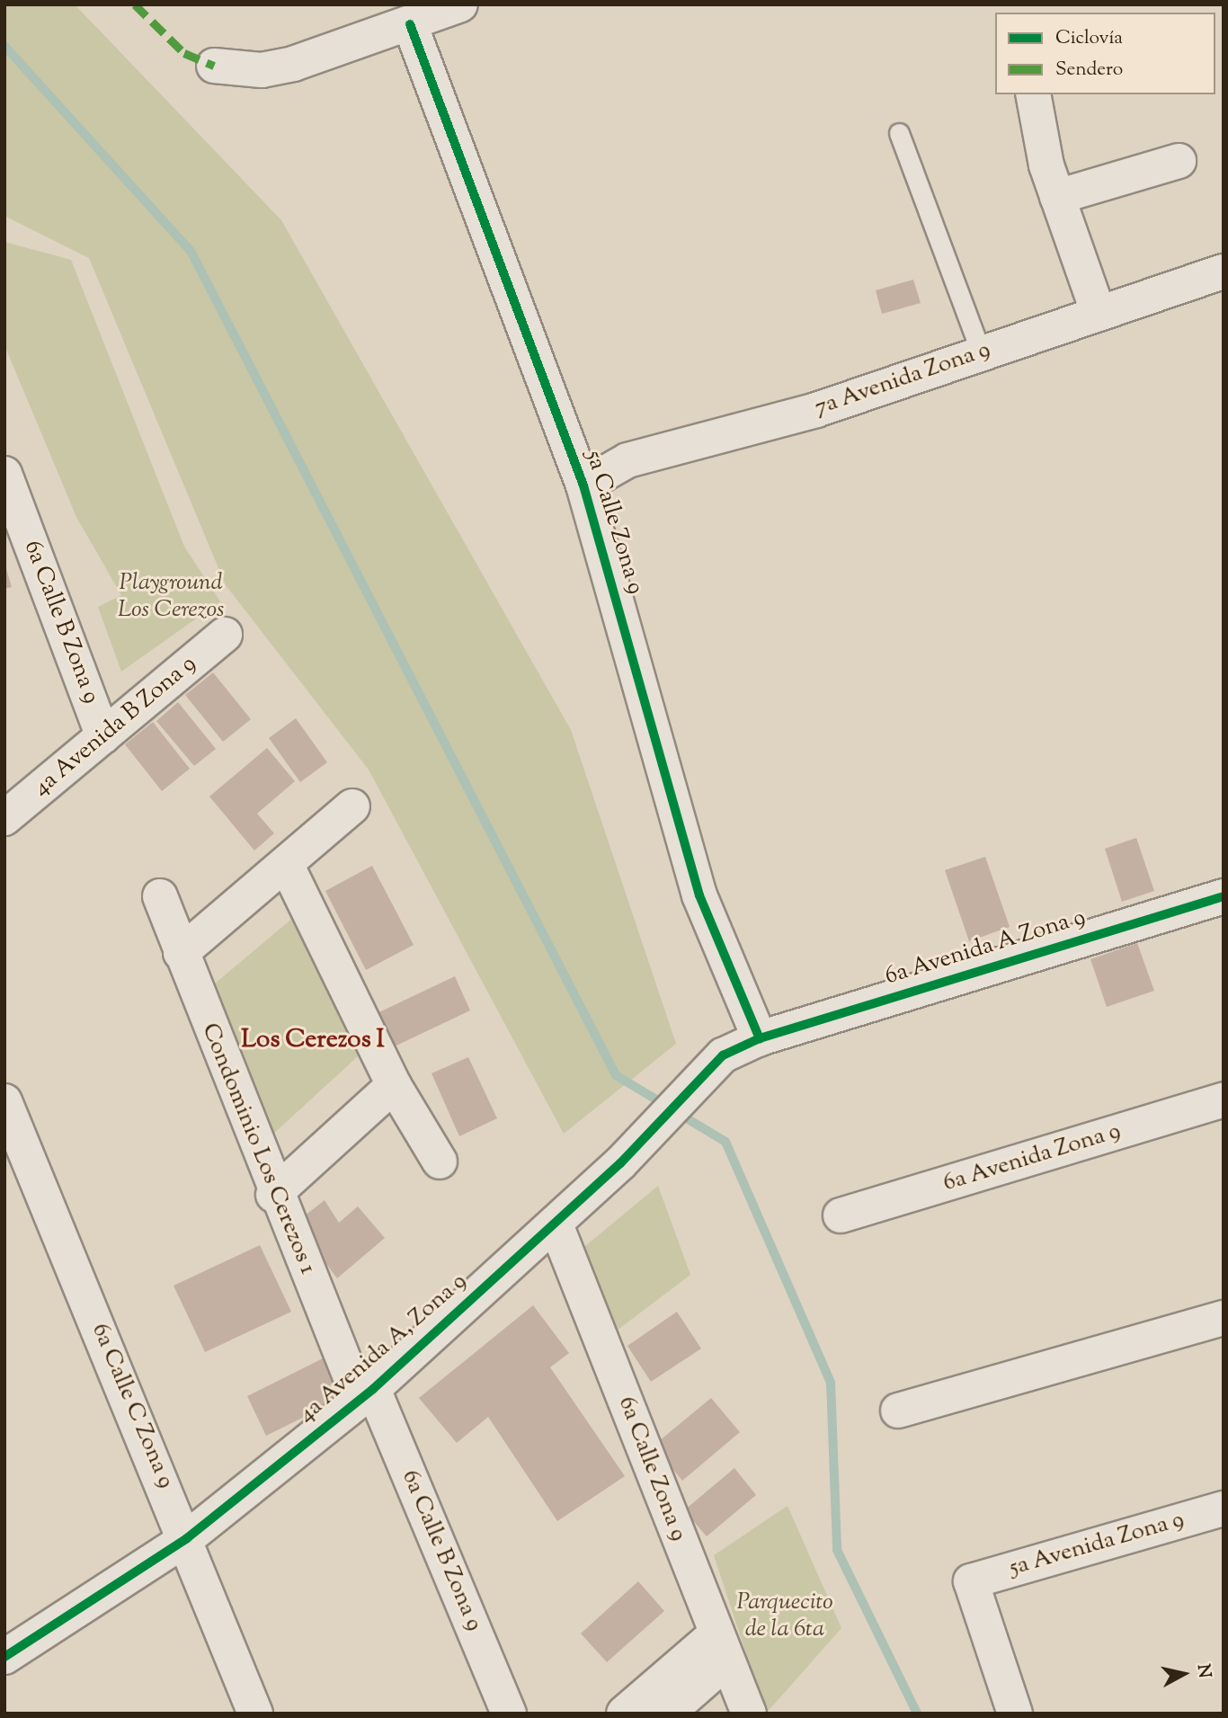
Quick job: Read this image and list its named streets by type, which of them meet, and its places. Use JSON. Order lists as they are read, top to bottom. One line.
{"streets":{"street":["7a Avenida Zona 9","5a Calle Zona 9","6a Calle B Zona 9","4a Avenida B Zona 9","6a Avenida A Zona 9","Condominio Los Cerezos 1","6a Avenida Zona 9","4a Avenida A, Zona 9","6a Calle C Zona 9","6a Calle Zona 9","5a Avenida Zona 9"]},"crossings":[["7a Avenida Zona 9","5a Calle Zona 9"],["5a Calle Zona 9","6a Avenida A Zona 9"],["5a Calle Zona 9","4a Avenida A, Zona 9"],["6a Calle B Zona 9","4a Avenida B Zona 9"],["6a Calle B Zona 9","Condominio Los Cerezos 1"],["6a Calle B Zona 9","4a Avenida A, Zona 9"],["6a Avenida A Zona 9","4a Avenida A, Zona 9"],["Condominio Los Cerezos 1","4a Avenida A, Zona 9"],["4a Avenida A, Zona 9","6a Calle C Zona 9"],["4a Avenida A, Zona 9","6a Calle Zona 9"]],"districts":["Los Cerezos I"],"parks":["Playground Los Cerezos","Parquecito de la 6ta"],"legend":["Ciclovía","Sendero"],"north":"right"}
